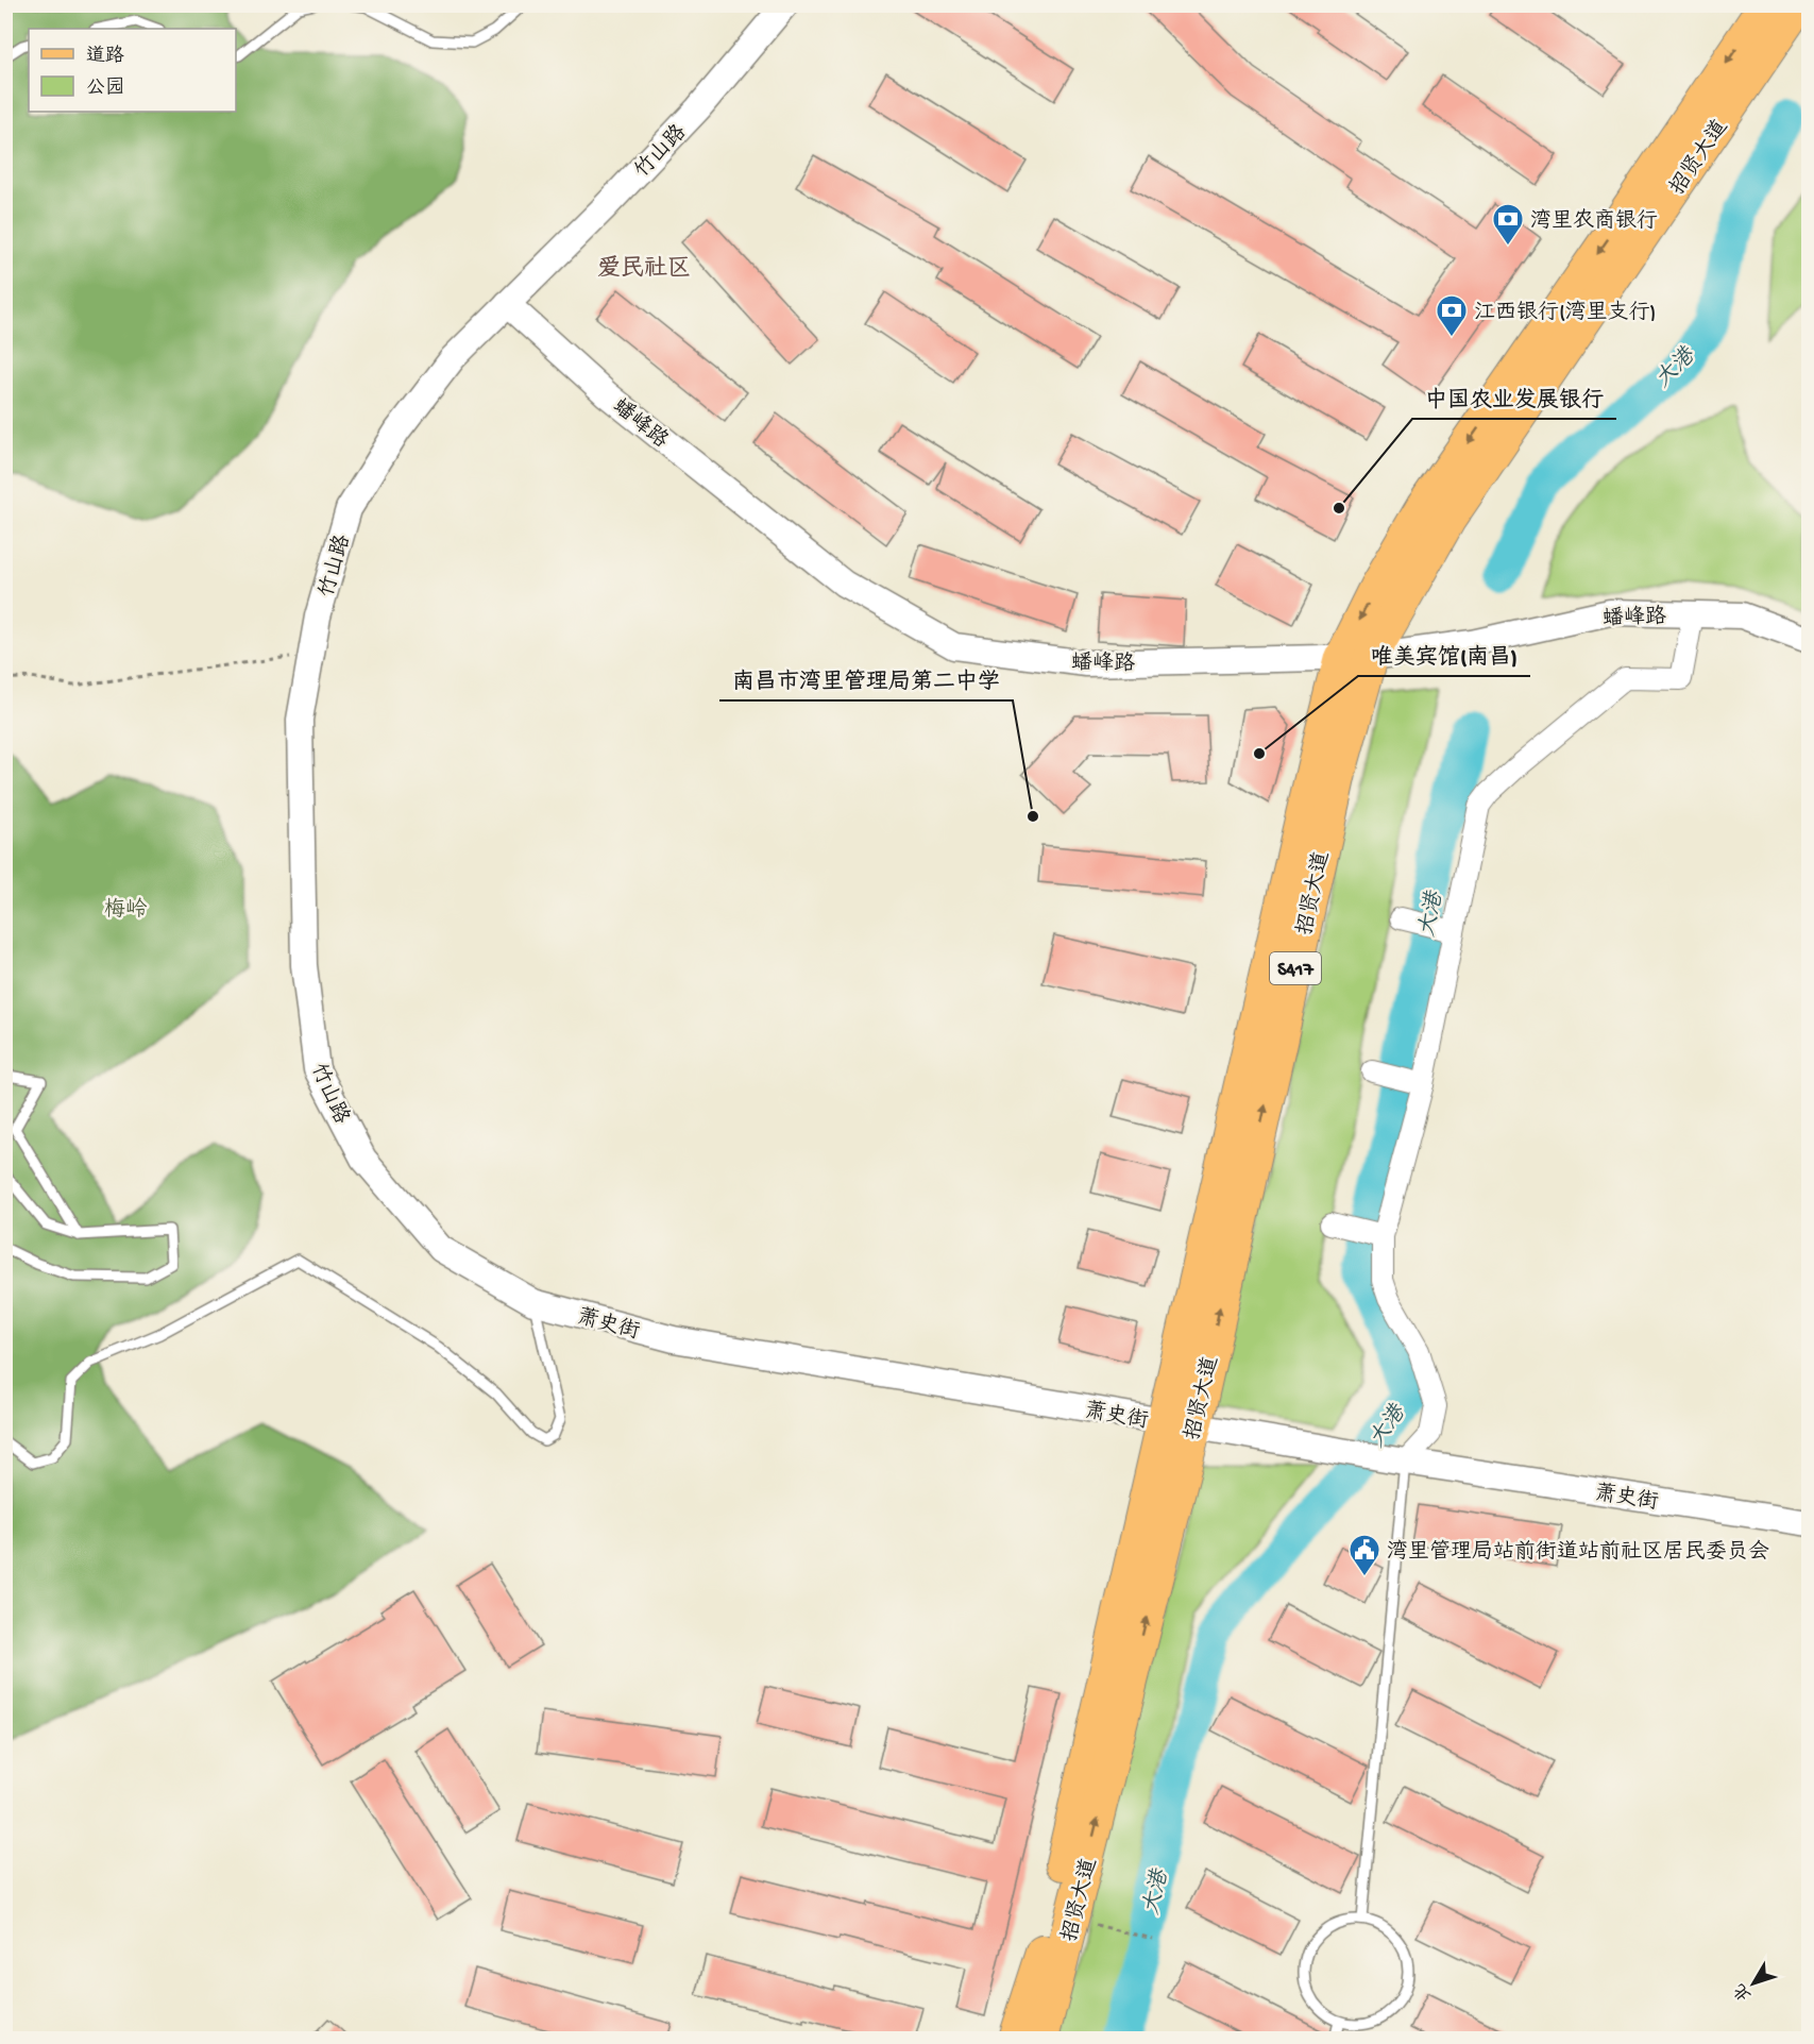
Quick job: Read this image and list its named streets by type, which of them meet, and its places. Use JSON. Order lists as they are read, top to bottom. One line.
{"streets":{"main road":["招贤大道","S417"],"street":["竹山路","蟠峰路","萧史街"]},"crossings":[["竹山路","蟠峰路"],["竹山路","萧史街"],["招贤大道","蟠峰路"],["招贤大道","萧史街"]],"districts":["爱民社区"],"water":["大港"],"parks":["梅岭"],"places":{"bank":["湾里农商银行","江西银行(湾里支行)"],"other":["中国农业发展银行","唯美宾馆(南昌)","南昌市湾里管理局第二中学"],"public building":["湾里管理局站前街道站前社区居民委员会"]},"legend":["道路","公园"],"north":"bottom left"}
